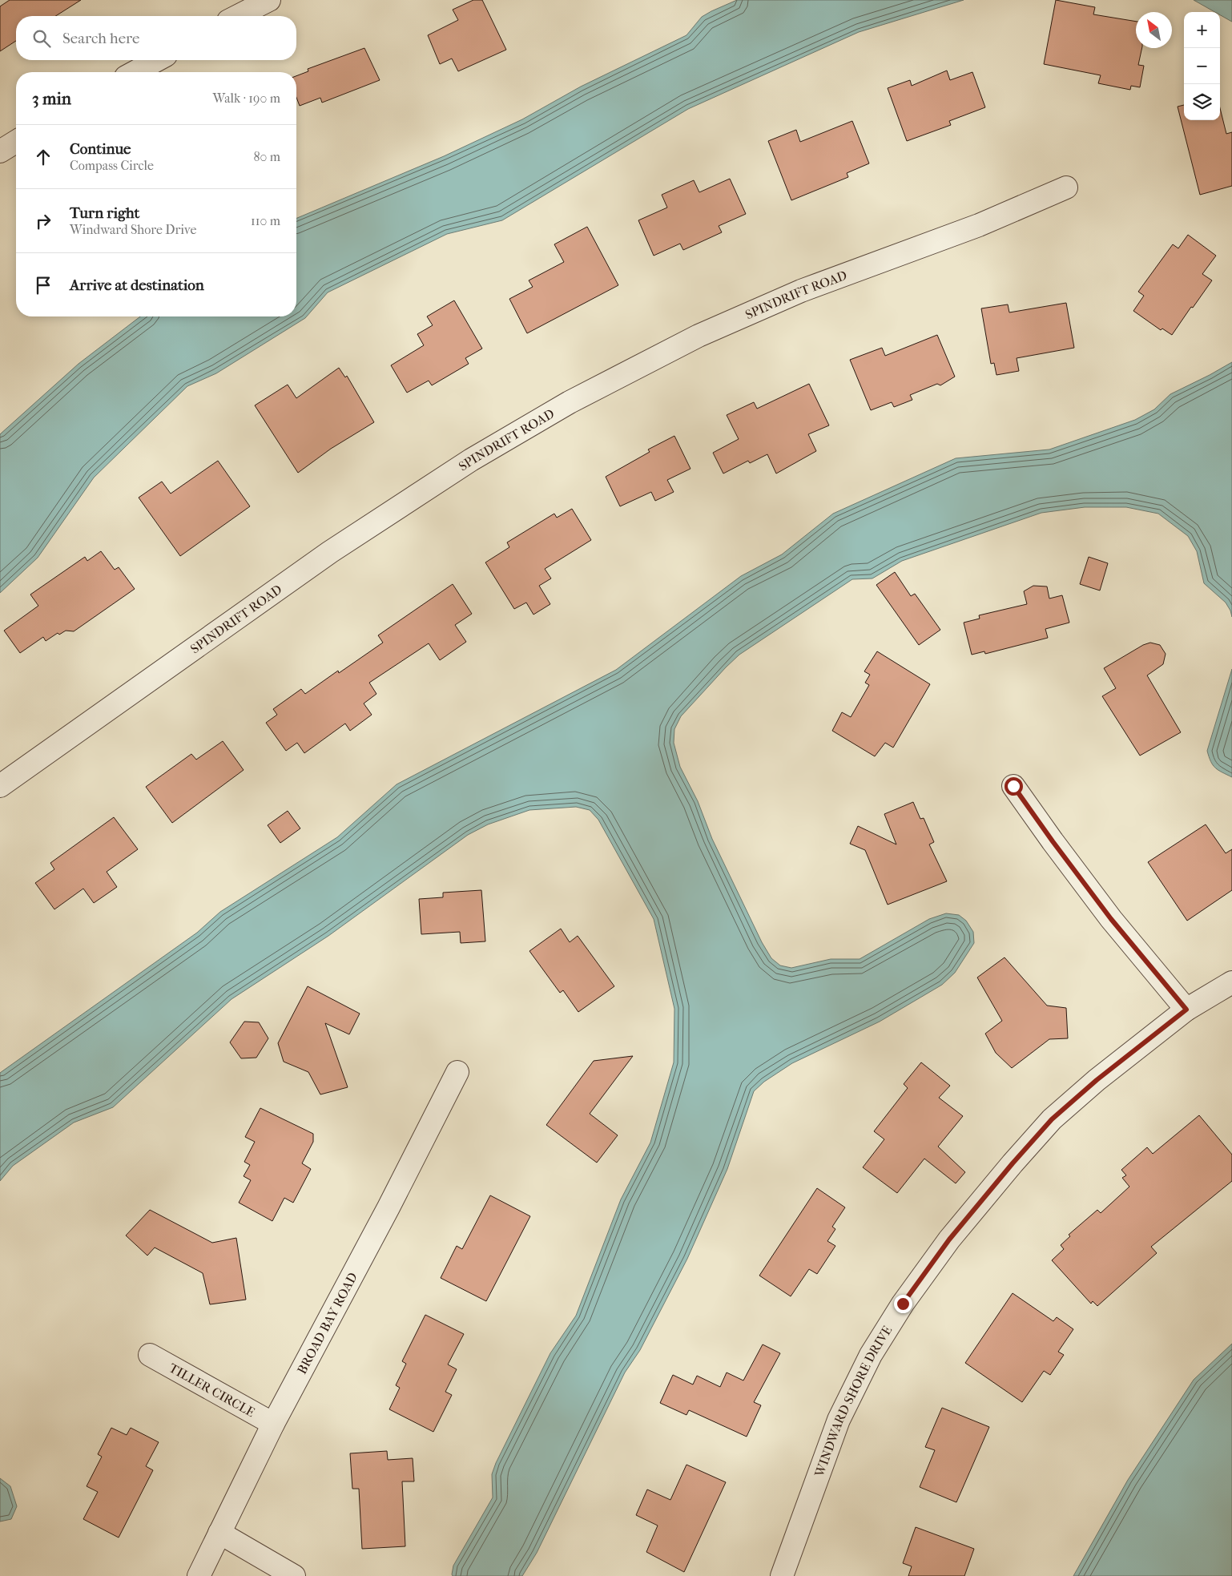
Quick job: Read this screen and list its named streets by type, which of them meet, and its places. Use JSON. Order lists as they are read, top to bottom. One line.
{"streets":{"street":["SPINDRIFT ROAD","BROAD BAY ROAD","TILLER CIRCLE","WINDWARD SHORE DRIVE"]},"crossings":[["BROAD BAY ROAD","TILLER CIRCLE"]],"north":"top left","page":{"map_buttons":["+","−"],"search":"Search here","heading":["3 min","Walk · 190 m"],"list":[["Continue","Compass Circle","80 m"],["Turn right","Windward Shore Drive","110 m"],"Arrive at destination"]}}
